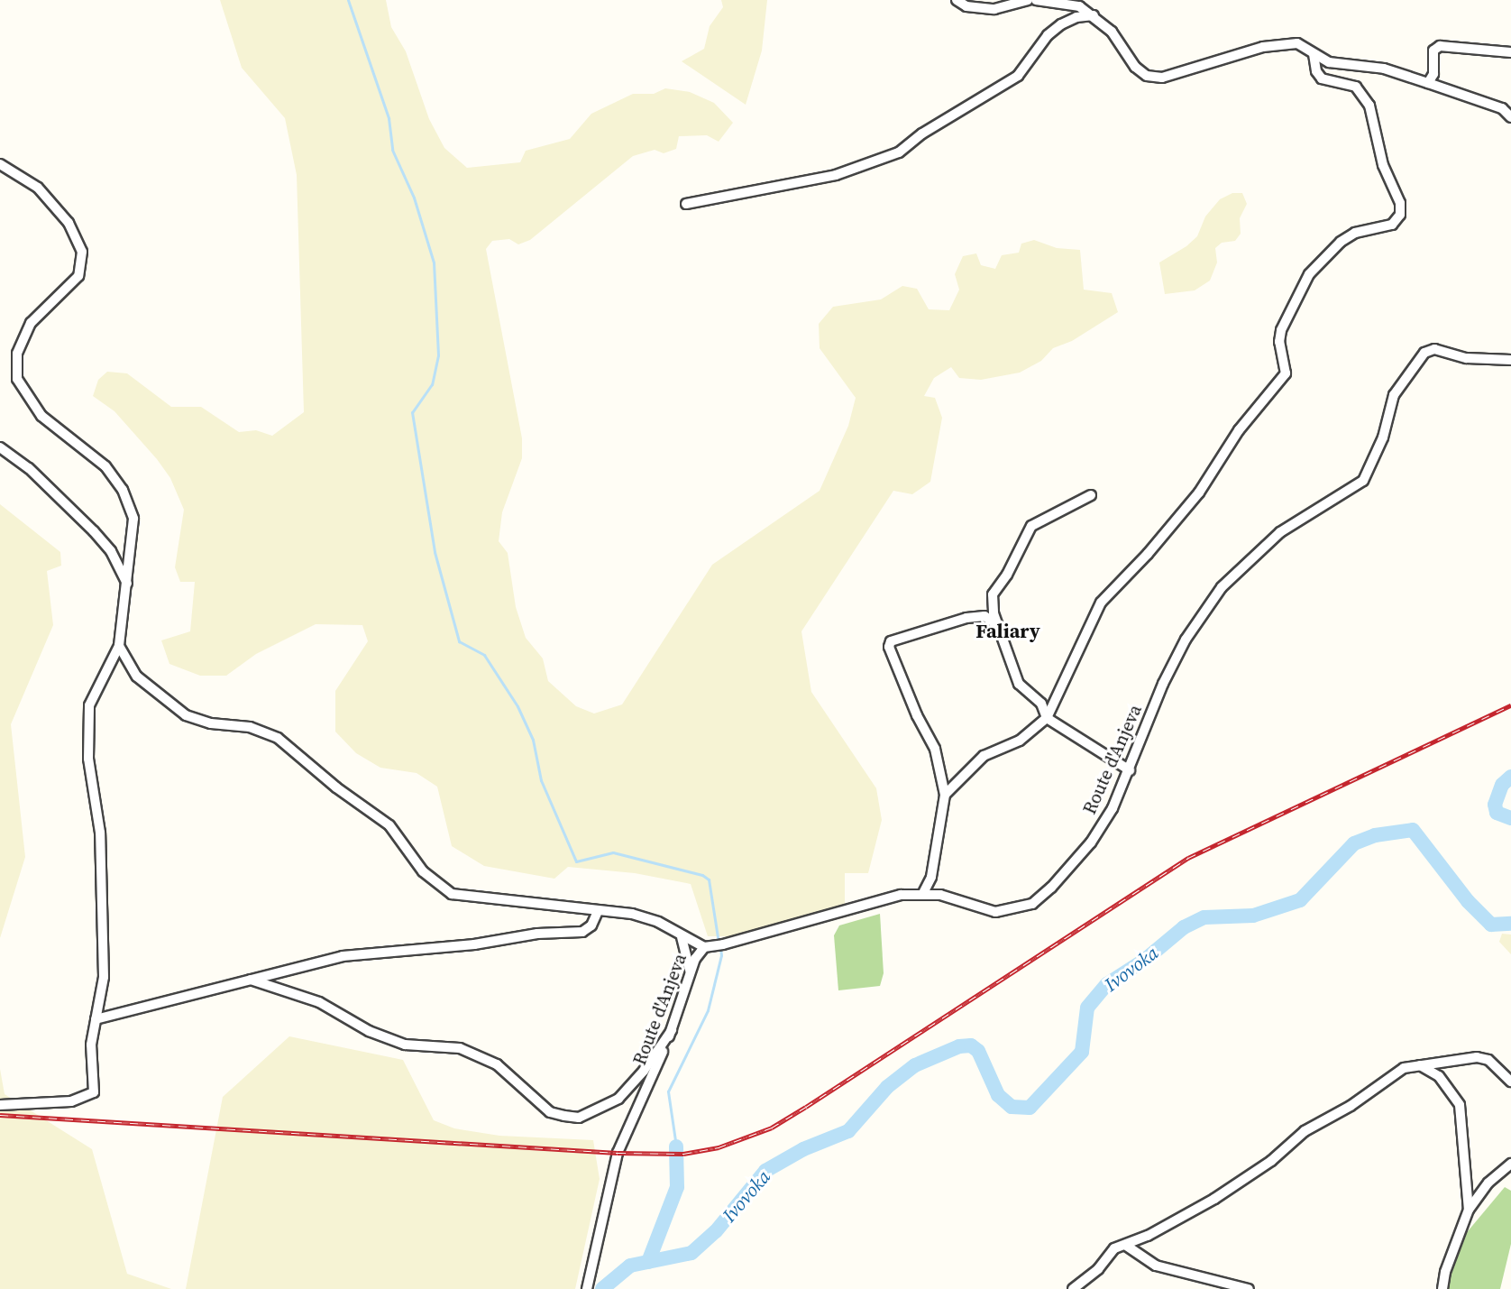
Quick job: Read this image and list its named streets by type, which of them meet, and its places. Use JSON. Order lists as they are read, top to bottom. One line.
{"streets":{"street":["Route d'Anjeva"]},"districts":["Faliary"],"water":["Ivovoka"]}
